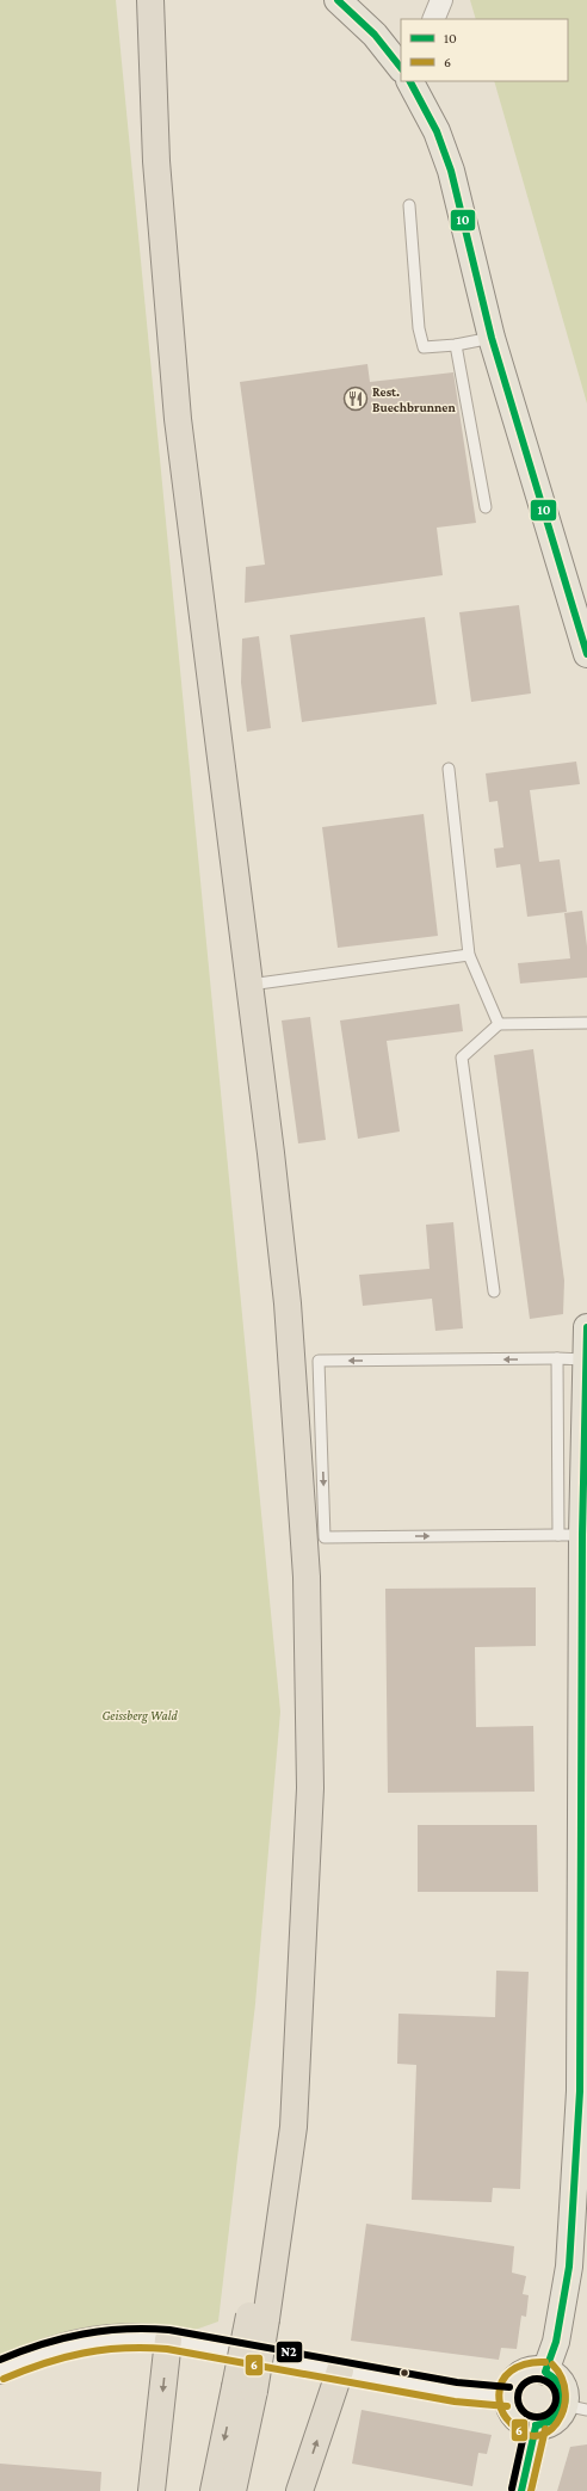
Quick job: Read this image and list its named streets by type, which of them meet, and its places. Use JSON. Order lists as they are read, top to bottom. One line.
{"parks":["Geissberg Wald"],"places":{"restaurant":["Rest. Buechbrunnen"]},"lines":["transit line 10","transit line N2","transit line 6"],"legend":["10","6"]}
